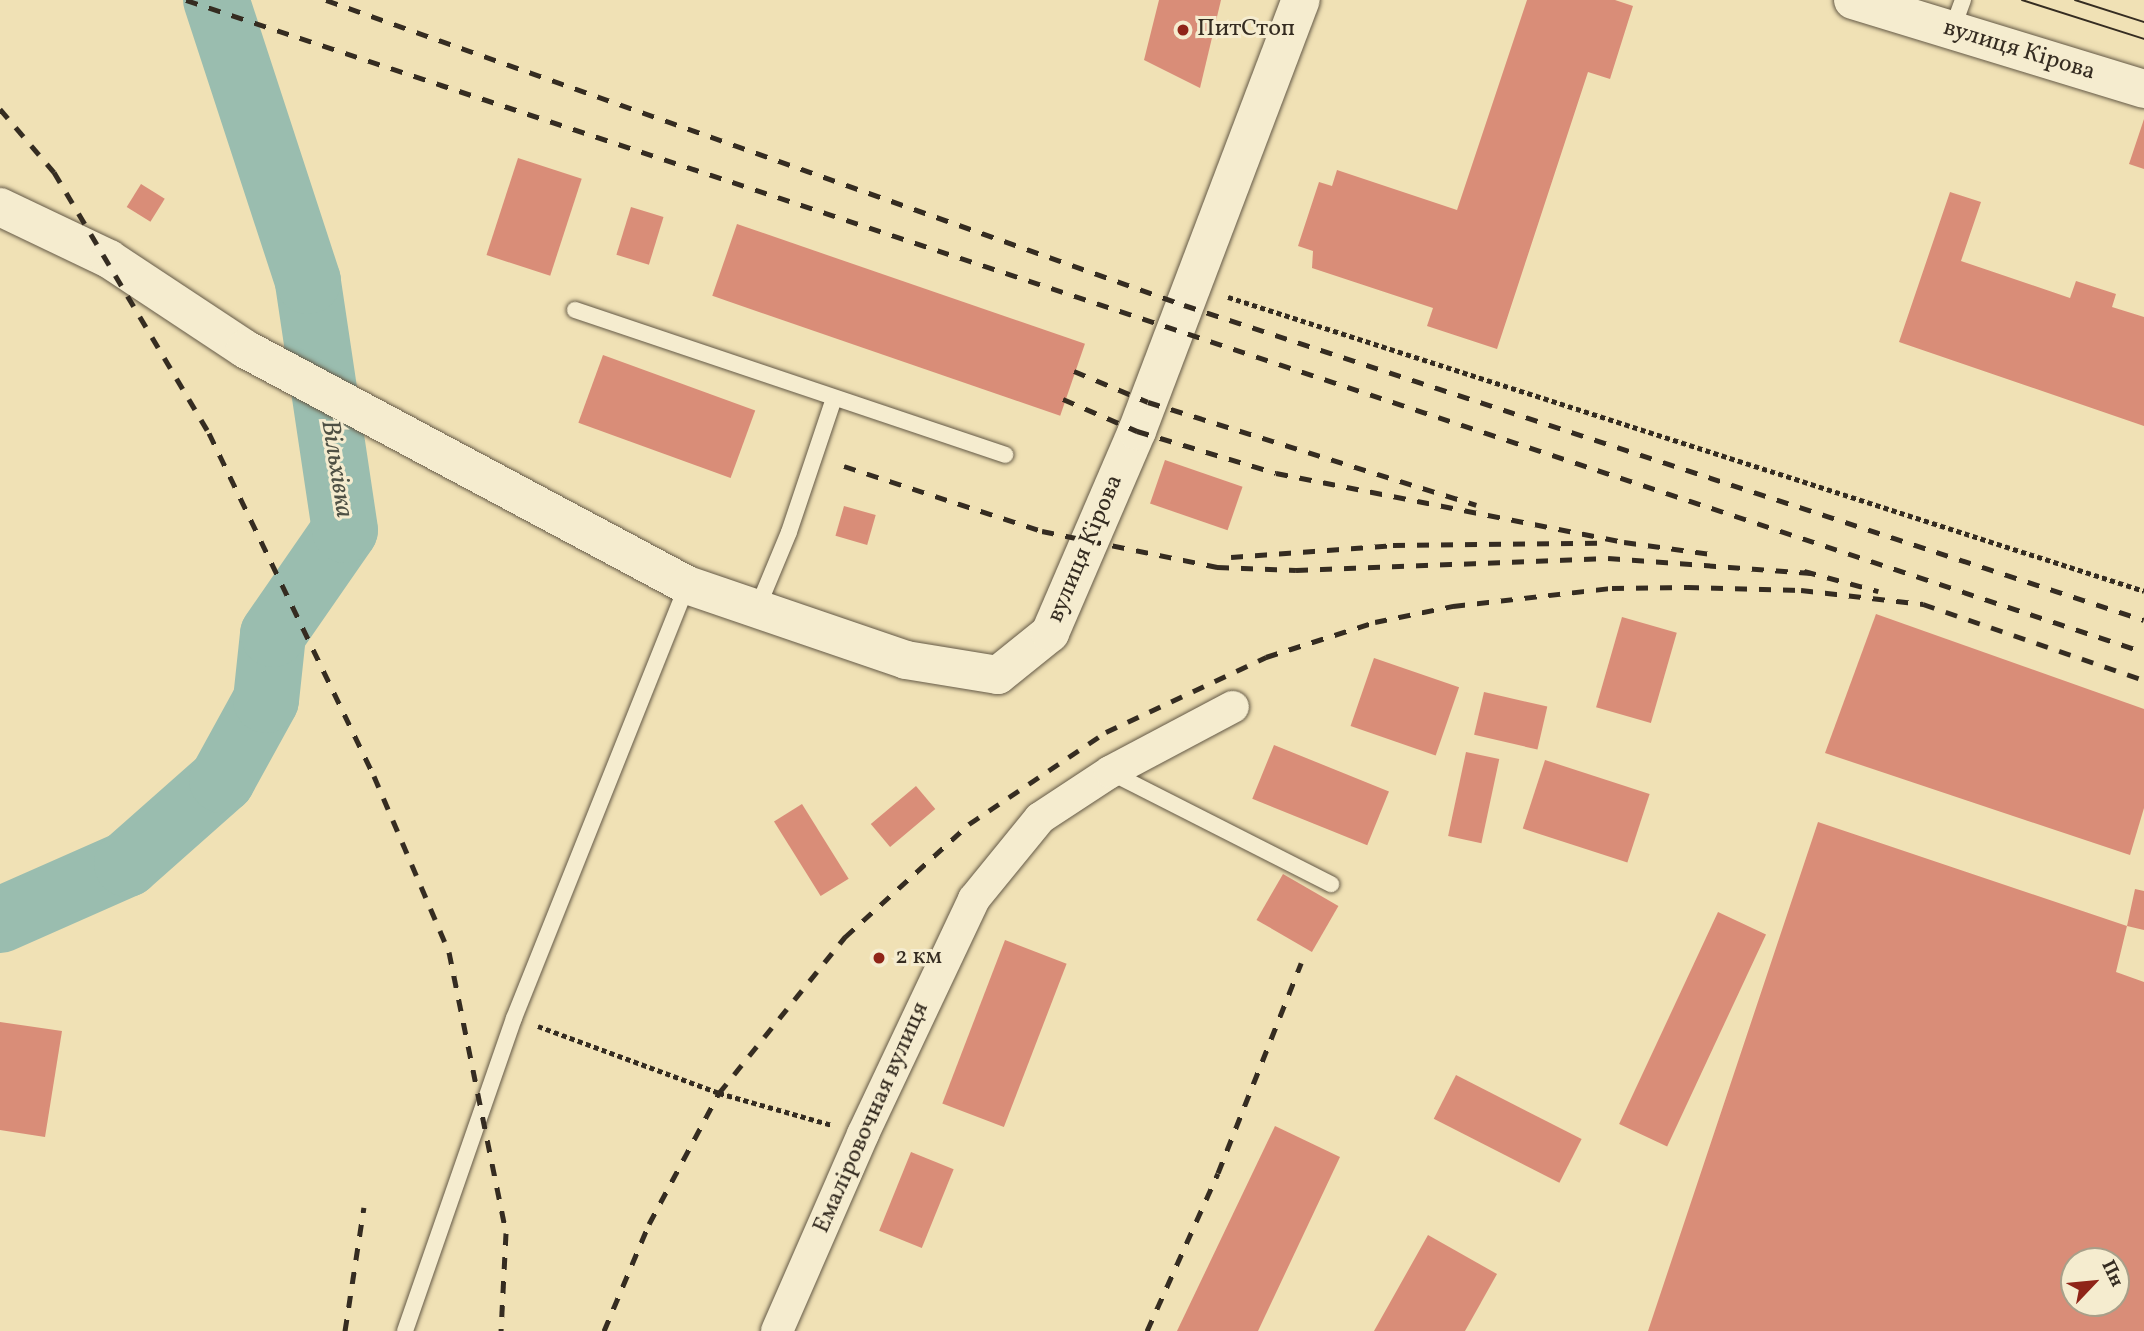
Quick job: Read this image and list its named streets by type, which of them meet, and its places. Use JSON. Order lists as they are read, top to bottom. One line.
{"streets":{"street":["вулиця Кірова","Емаліровочная вулиця"]},"water":["Вільхівка"],"places":["ПитСтоп","2 км"],"north":"top right"}
